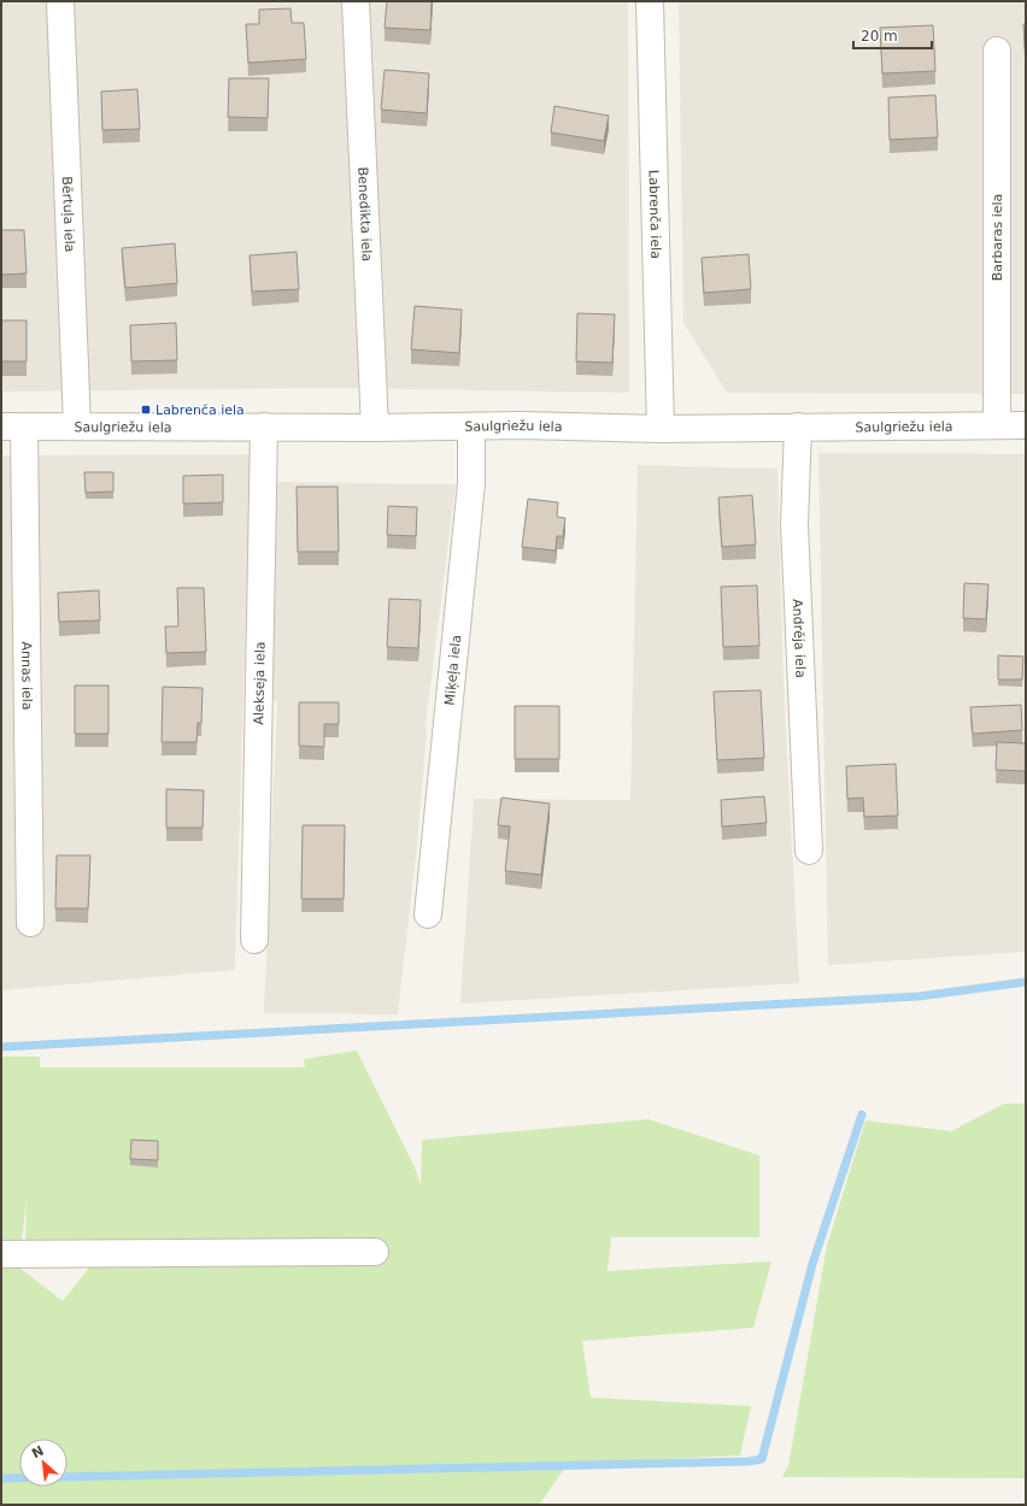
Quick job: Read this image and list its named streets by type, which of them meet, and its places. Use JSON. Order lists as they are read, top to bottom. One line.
{"streets":{"street":["Bērtuļa iela","Benedikta iela","Labrenča iela","Barbaras iela","Saulgriežu iela","Andrēja iela","Miķeļa iela","Annas iela","Alekseja iela"]},"crossings":[["Bērtuļa iela","Saulgriežu iela"],["Benedikta iela","Saulgriežu iela"],["Labrenča iela","Saulgriežu iela"],["Barbaras iela","Saulgriežu iela"],["Saulgriežu iela","Andrēja iela"],["Saulgriežu iela","Miķeļa iela"],["Saulgriežu iela","Annas iela"],["Saulgriežu iela","Alekseja iela"]],"places":{"transit":["Labrenča iela"]},"scale_bar":"20 m","north":"top left"}
